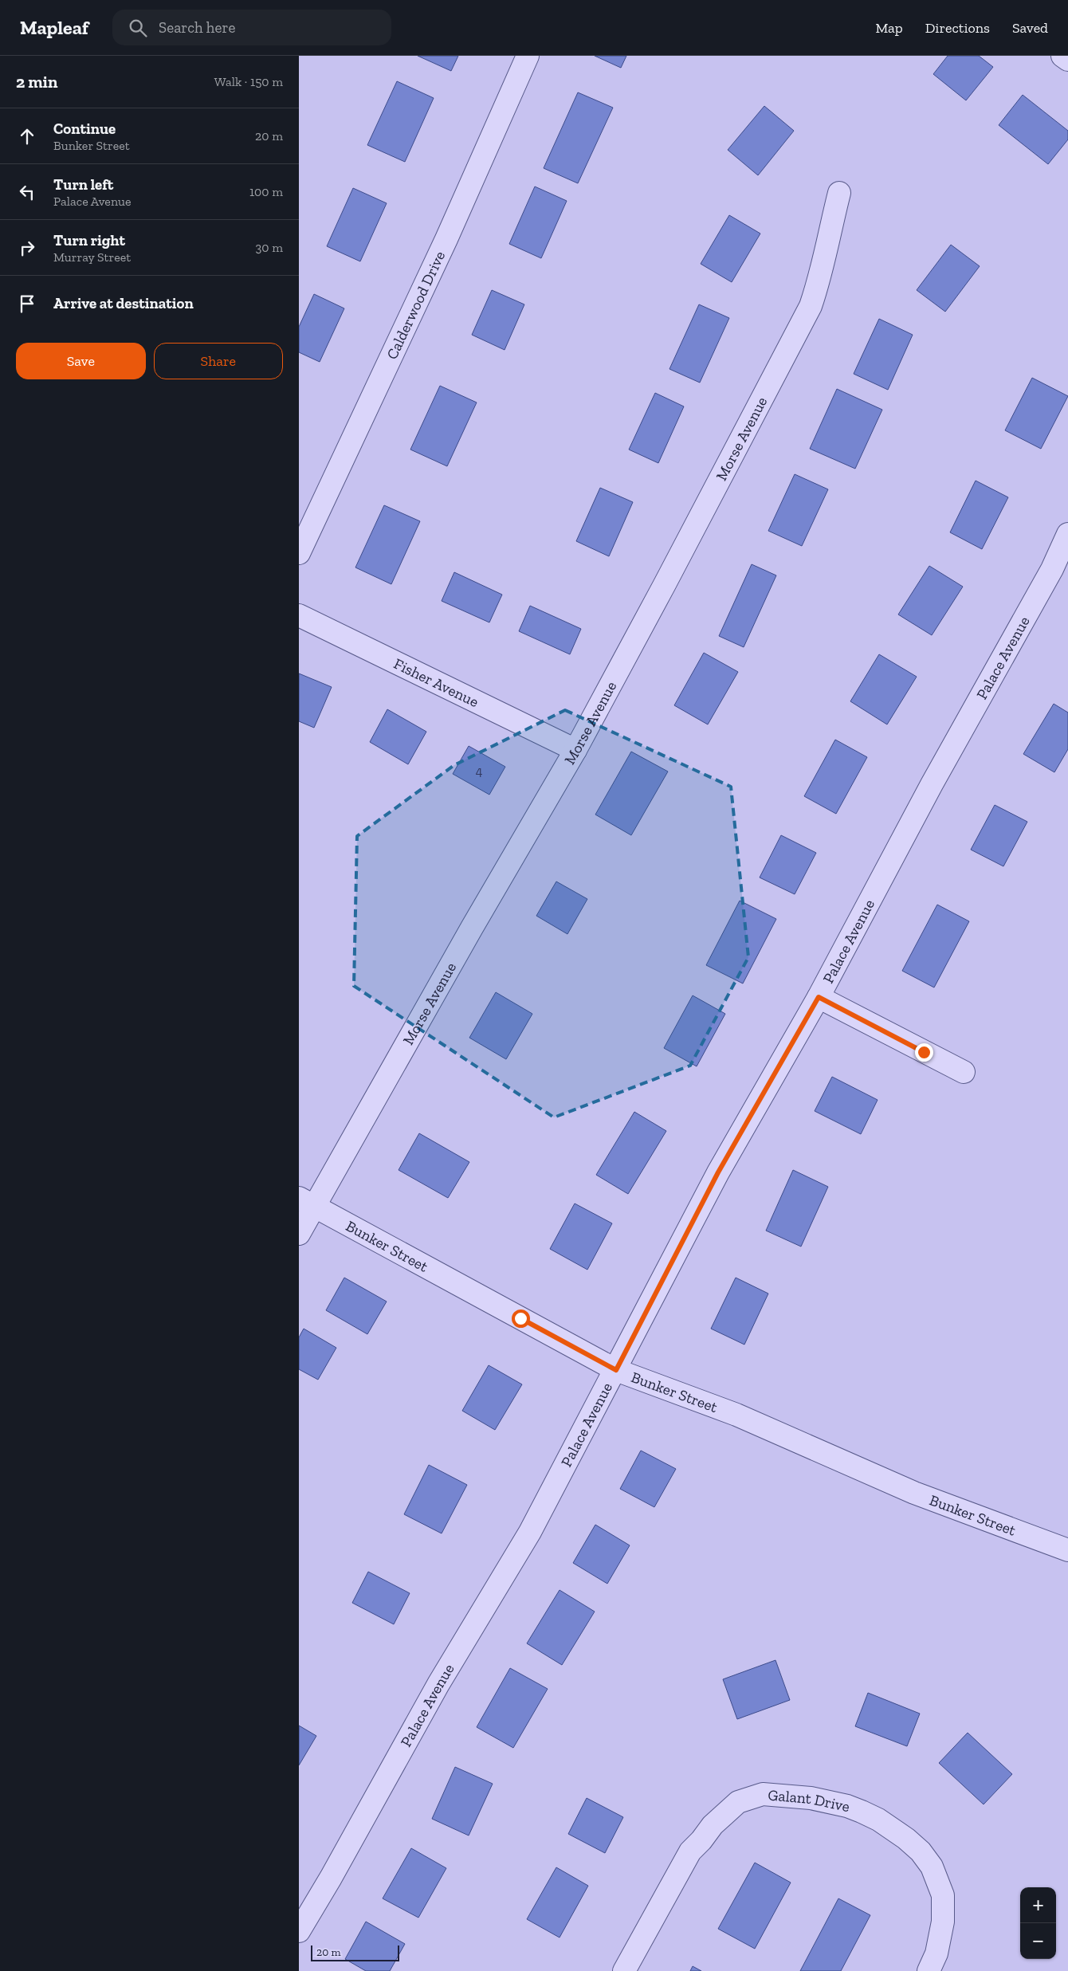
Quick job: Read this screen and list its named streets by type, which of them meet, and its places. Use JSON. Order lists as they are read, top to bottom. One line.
{"streets":{"street":["Calderwood Drive","Morse Avenue","Palace Avenue","Fisher Avenue","Bunker Street","Galant Drive"]},"crossings":[["Morse Avenue","Fisher Avenue"],["Morse Avenue","Bunker Street"],["Palace Avenue","Bunker Street"]],"house_numbers":["4"],"scale_bar":"20 m","page":{"header":"Mapleaf","search":"Search here","nav":["Map","Directions","Saved"],"heading":["2 min","Walk · 150 m"],"list":[["Continue","Bunker Street","20 m"],["Turn left","Palace Avenue","100 m"],["Turn right","Murray Street","30 m"],"Arrive at destination"],"buttons":["Save","Share"],"map_buttons":["+","−"],"scale":"20 m"}}
